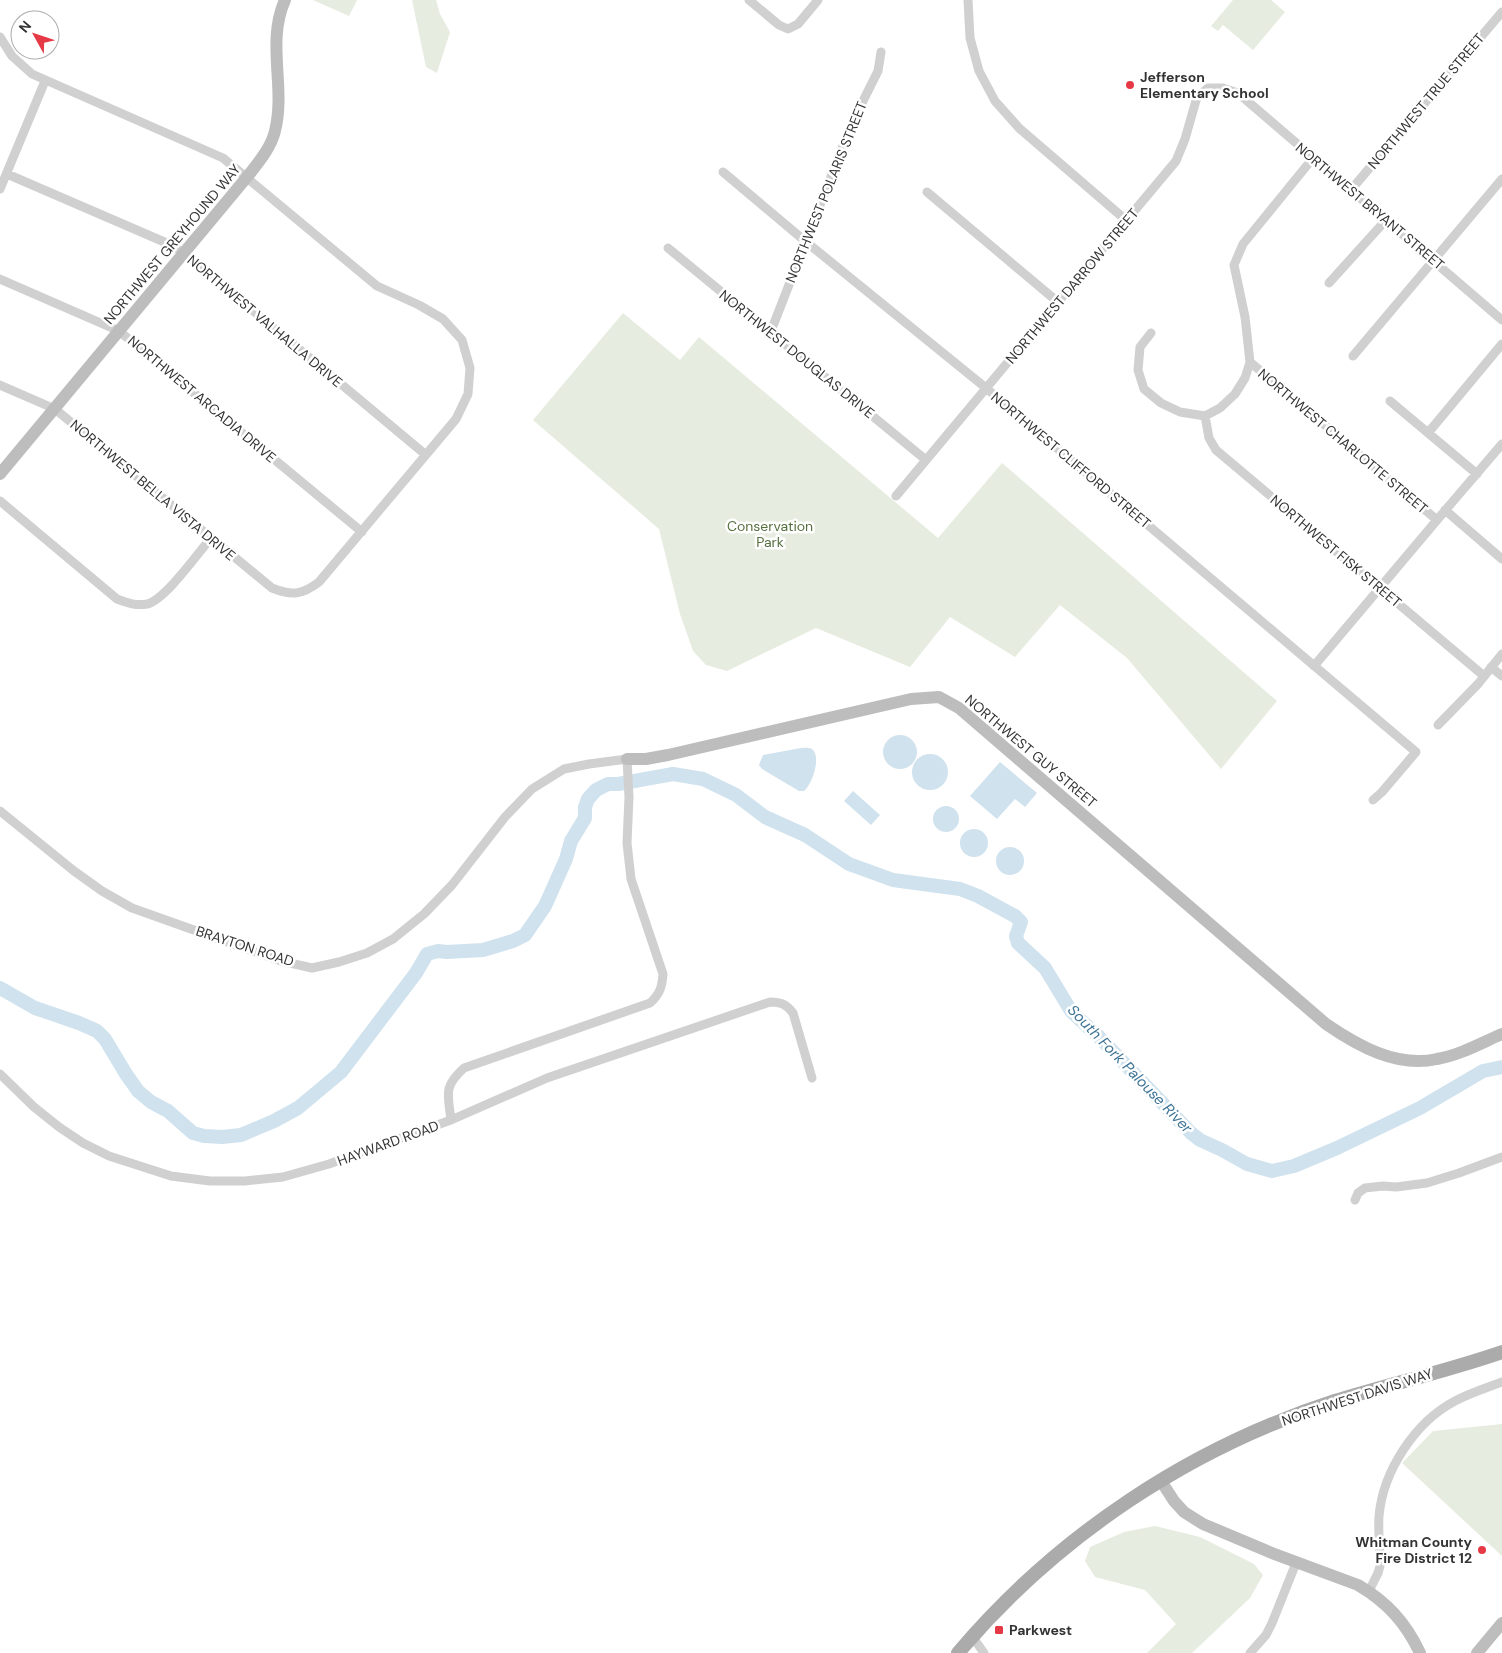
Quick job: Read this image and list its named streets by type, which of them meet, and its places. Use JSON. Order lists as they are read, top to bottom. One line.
{"streets":{"main road":["NORTHWEST DAVIS WAY"],"street":["NORTHWEST TRUE STREET","NORTHWEST POLARIS STREET","NORTHWEST BRYANT STREET","NORTHWEST GREYHOUND WAY","NORTHWEST DARROW STREET","NORTHWEST VALHALLA DRIVE","NORTHWEST DOUGLAS DRIVE","NORTHWEST ARCADIA DRIVE","NORTHWEST CHARLOTTE STREET","NORTHWEST CLIFFORD STREET","NORTHWEST BELLA VISTA DRIVE","NORTHWEST FISK STREET","NORTHWEST GUY STREET","BRAYTON ROAD","HAYWARD ROAD"]},"crossings":[["NORTHWEST TRUE STREET","NORTHWEST BRYANT STREET"],["NORTHWEST POLARIS STREET","NORTHWEST DOUGLAS DRIVE"],["NORTHWEST POLARIS STREET","NORTHWEST CLIFFORD STREET"],["NORTHWEST BRYANT STREET","NORTHWEST DARROW STREET"],["NORTHWEST GREYHOUND WAY","NORTHWEST VALHALLA DRIVE"],["NORTHWEST GREYHOUND WAY","NORTHWEST ARCADIA DRIVE"],["NORTHWEST GREYHOUND WAY","NORTHWEST BELLA VISTA DRIVE"],["NORTHWEST DARROW STREET","NORTHWEST DOUGLAS DRIVE"],["NORTHWEST DARROW STREET","NORTHWEST CLIFFORD STREET"],["NORTHWEST ARCADIA DRIVE","NORTHWEST BELLA VISTA DRIVE"],["NORTHWEST GUY STREET","BRAYTON ROAD"],["NORTHWEST GUY STREET","HAYWARD ROAD"],["BRAYTON ROAD","HAYWARD ROAD"]],"water":["South Fork Palouse River"],"parks":["Conservation Park"],"places":{"other":["Jefferson Elementary School","Whitman County Fire District 12"],"transit":["Parkwest"]},"north":"top left"}
